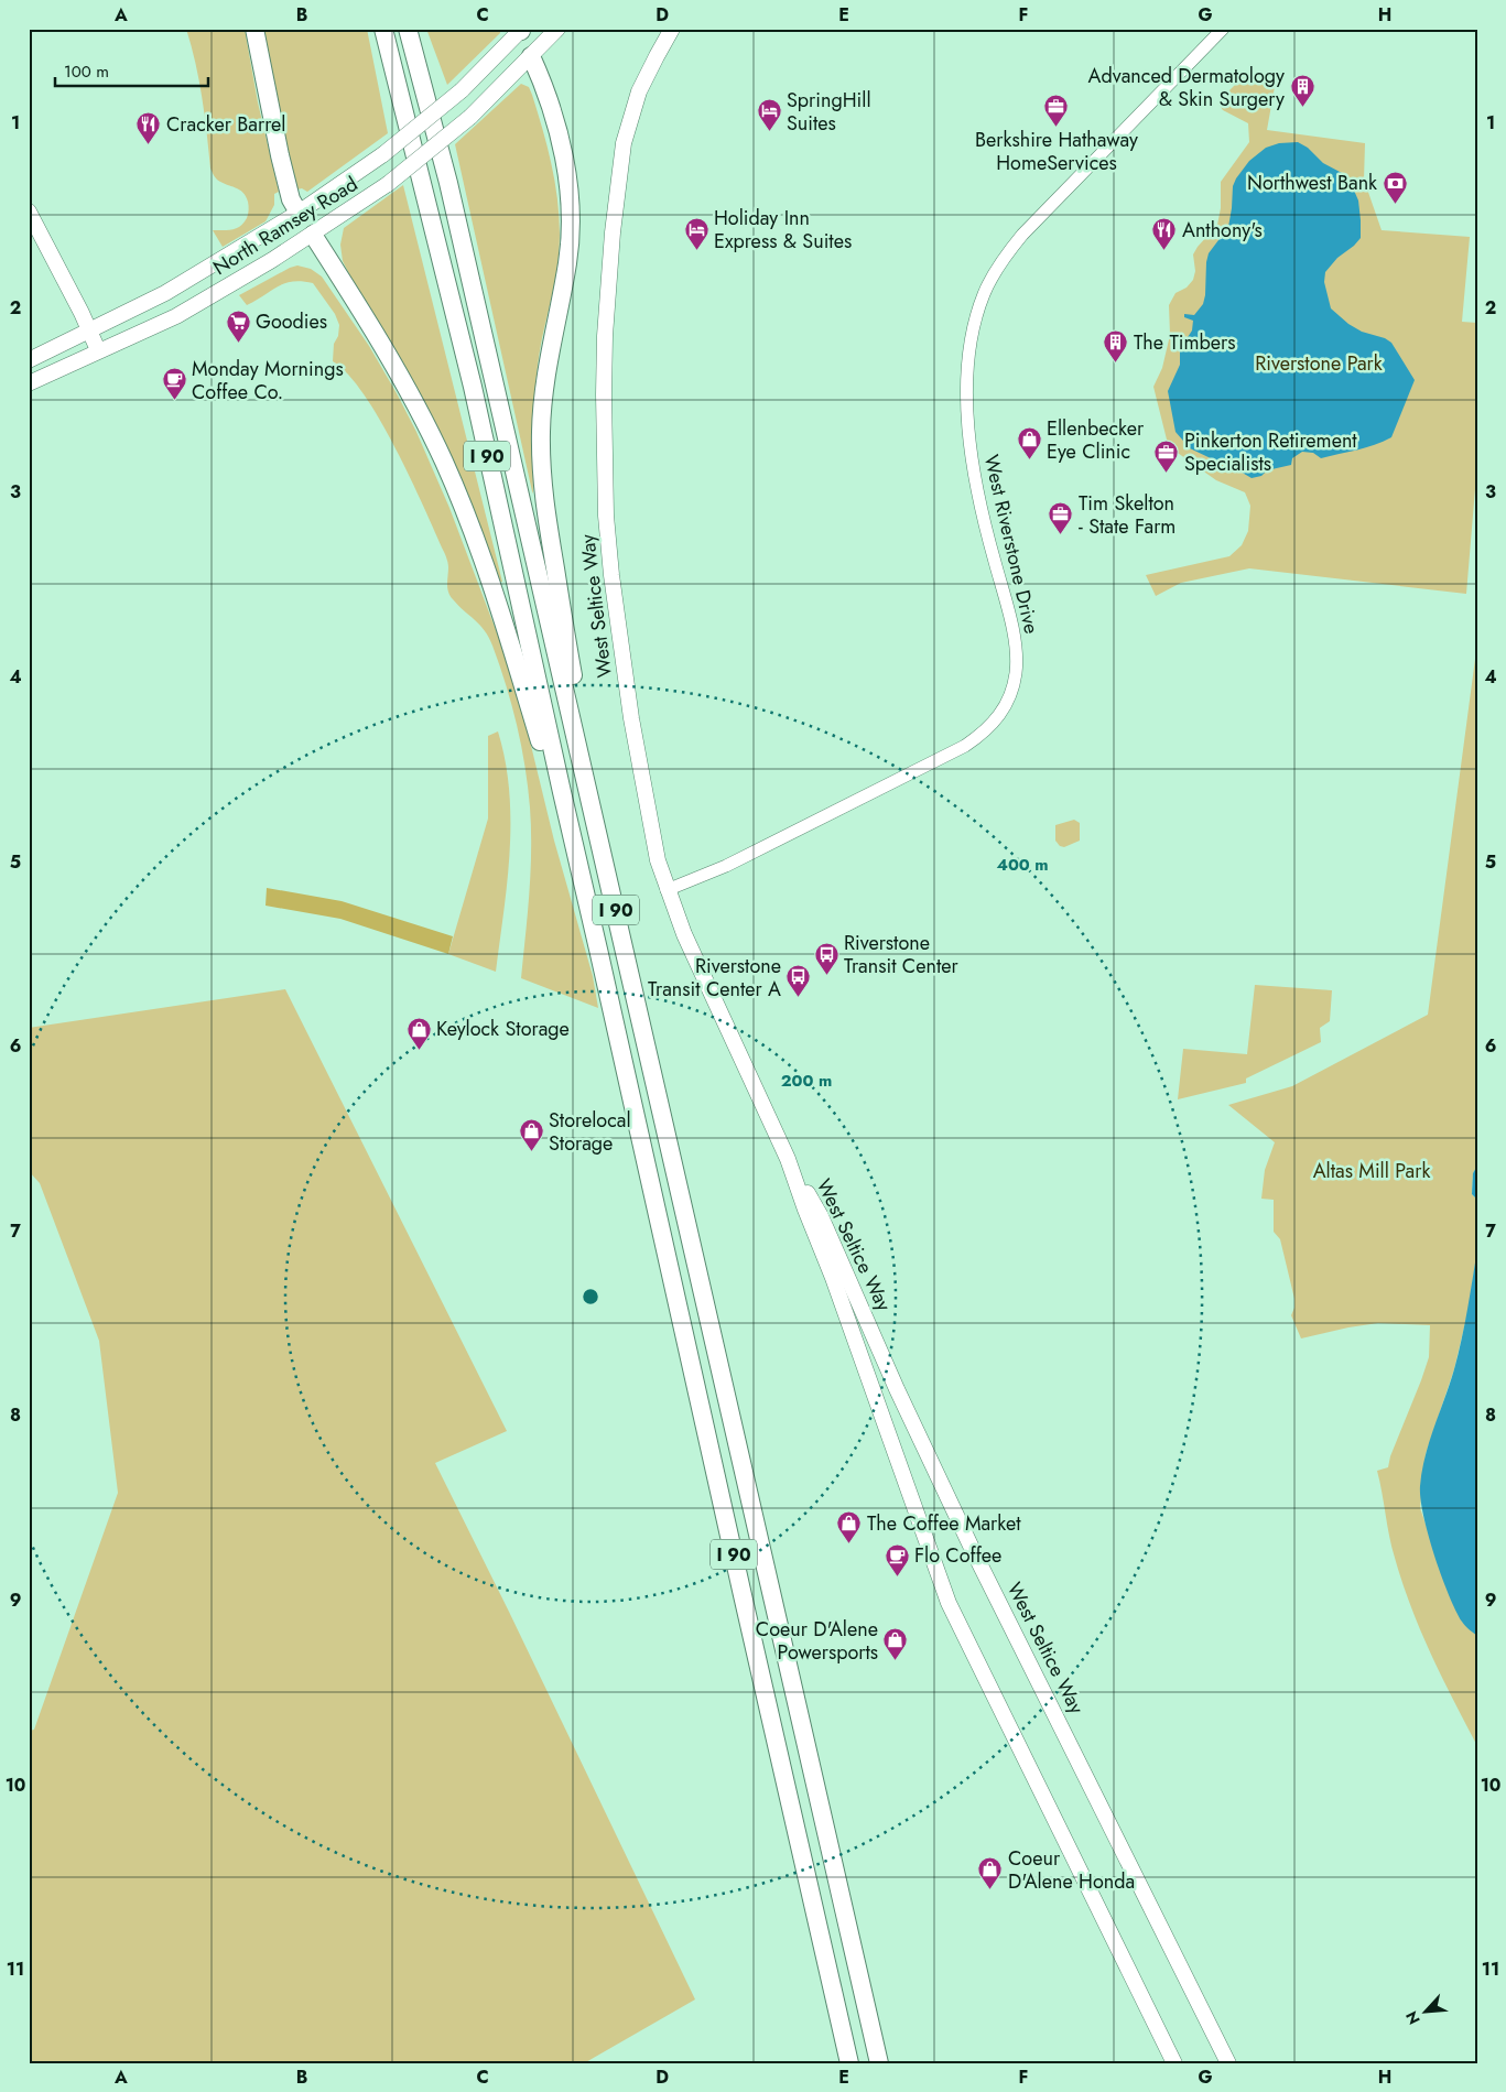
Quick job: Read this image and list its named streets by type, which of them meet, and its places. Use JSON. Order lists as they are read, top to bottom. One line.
{"streets":{"highway":["I 90"],"main road":["North Ramsey Road","West Seltice Way"],"street":["West Riverstone Drive"]},"crossings":[["North Ramsey Road","I 90"],["West Riverstone Drive","West Seltice Way"]],"parks":["Riverstone Park","Altas Mill Park"],"places":{"building":["Advanced Dermatology & Skin Surgery","The Timbers"],"office":["Berkshire Hathaway HomeServices","Pinkerton Retirement Specialists","Tim Skelton - State Farm"],"hotel":["SpringHill Suites","Holiday Inn Express & Suites"],"restaurant":["Cracker Barrel","Anthony's"],"bank":["Northwest Bank"],"supermarket":["Goodies"],"cafe":["Monday Mornings Coffee Co.","Flo Coffee"],"shop":["Ellenbecker Eye Clinic","Keylock Storage","Storelocal Storage","The Coffee Market","Coeur D'Alene Powersports","Coeur D'Alene Honda"],"bus stop":["Riverstone Transit Center","Riverstone Transit Center A"]},"scale_bar":"100 m","north":"bottom left","grid":{"columns":["A","B","C","D","E","F","G","H"],"rows":["1","2","3","4","5","6","7","8","9","10","11"]},"rings":["400 m","200 m"]}
